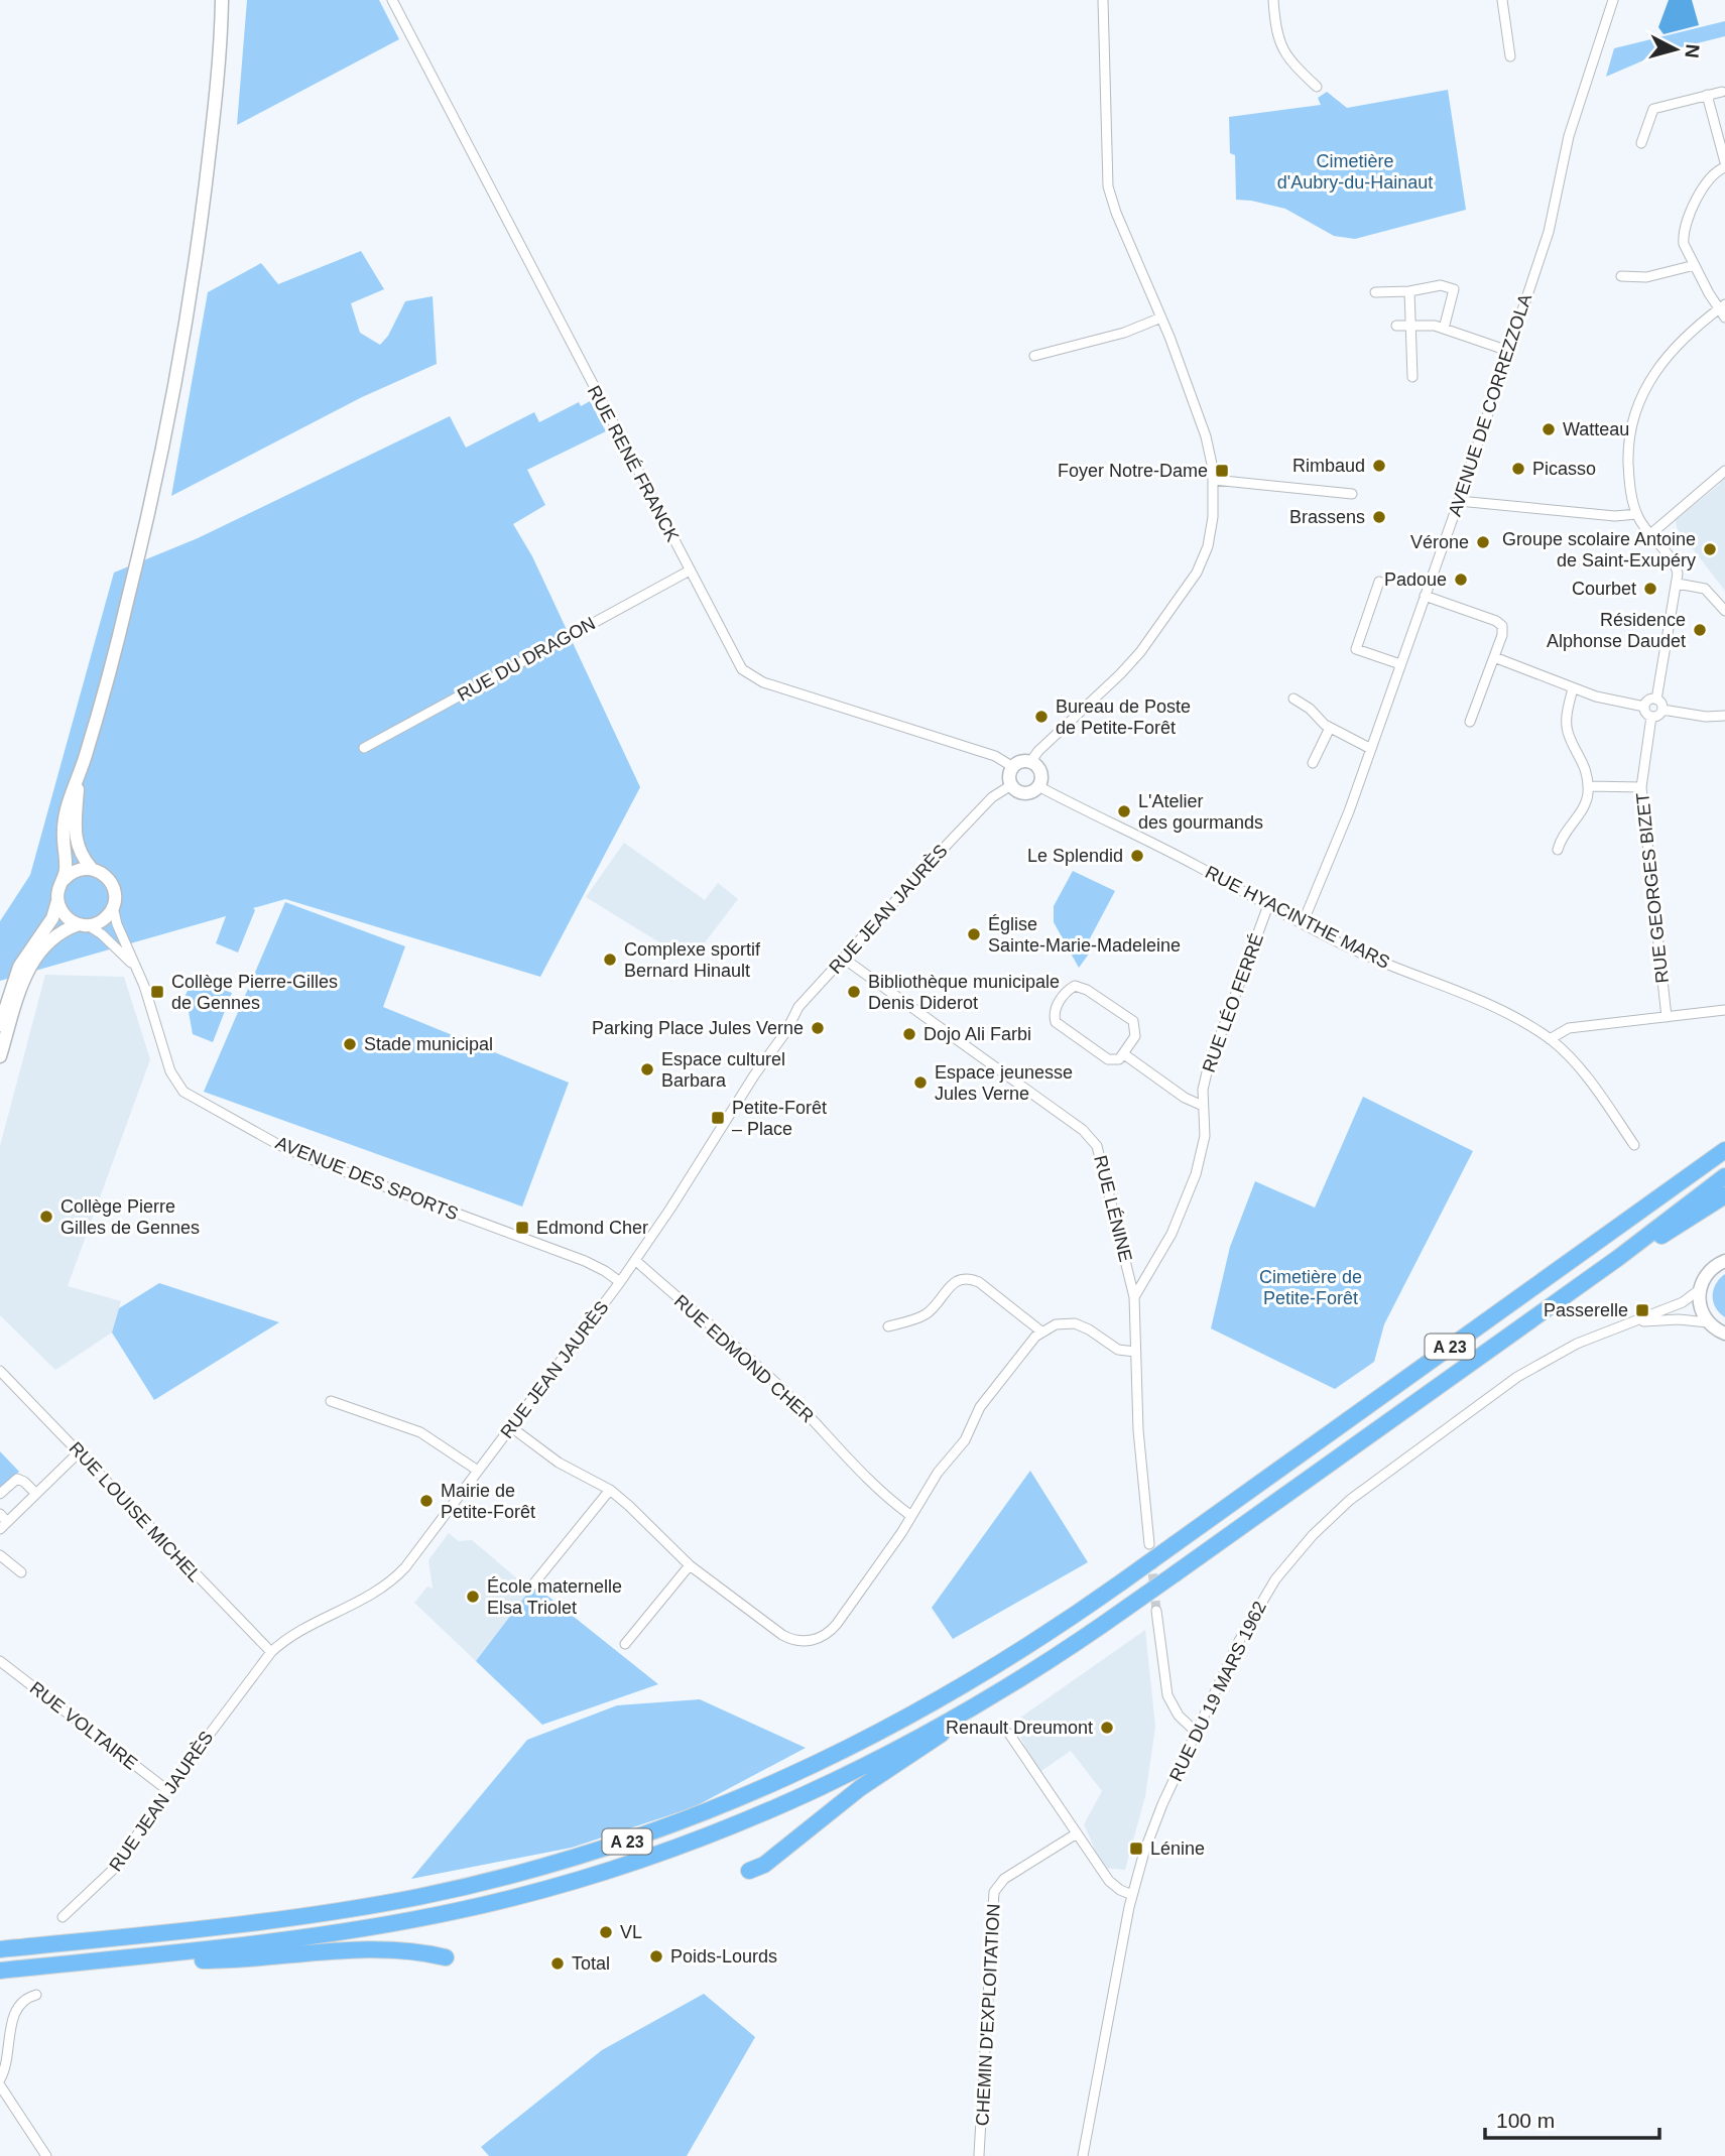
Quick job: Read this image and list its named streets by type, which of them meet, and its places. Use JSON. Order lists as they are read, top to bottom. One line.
{"streets":{"highway":["A 23"],"street":["AVENUE DE CORREZZOLA","RUE RENÉ FRANCK","RUE DU DRAGON","RUE GEORGES BIZET","RUE JEAN JAURÈS","RUE HYACINTHE MARS","RUE LÉO FERRÉ","AVENUE DES SPORTS","RUE LÉNINE","RUE EDMOND CHER","RUE LOUISE MICHEL","RUE DU 19 MARS 1962","RUE VOLTAIRE","CHEMIN D'EXPLOITATION"]},"crossings":[["AVENUE DE CORREZZOLA","RUE HYACINTHE MARS"],["RUE RENÉ FRANCK","RUE DU DRAGON"],["RUE RENÉ FRANCK","RUE JEAN JAURÈS"],["RUE RENÉ FRANCK","RUE HYACINTHE MARS"],["RUE JEAN JAURÈS","RUE HYACINTHE MARS"],["RUE JEAN JAURÈS","AVENUE DES SPORTS"],["RUE JEAN JAURÈS","RUE LÉNINE"],["RUE JEAN JAURÈS","RUE EDMOND CHER"],["RUE JEAN JAURÈS","RUE LOUISE MICHEL"],["RUE JEAN JAURÈS","RUE VOLTAIRE"],["RUE HYACINTHE MARS","RUE LÉO FERRÉ"],["RUE LÉO FERRÉ","RUE LÉNINE"]],"parks":["Cimetière d'Aubry-du-Hainaut","Cimetière de Petite-Forêt"],"places":{"other":["Watteau","Rimbaud","Picasso","Brassens","Vérone","Groupe scolaire Antoine de Saint-Exupéry","Padoue","Courbet","Résidence Alphonse Daudet","Bureau de Poste de Petite-Forêt","L'Atelier des gourmands","Le Splendid","Église Sainte-Marie-Madeleine","Complexe sportif Bernard Hinault","Bibliothèque municipale Denis Diderot","Parking Place Jules Verne","Dojo Ali Farbi","Stade municipal","Espace culturel Barbara","Espace jeunesse Jules Verne","Collège Pierre Gilles de Gennes","Mairie de Petite-Forêt","École maternelle Elsa Triolet","Renault Dreumont","VL","Poids-Lourds","Total"],"transit":["Foyer Notre-Dame","Collège Pierre-Gilles de Gennes","Petite-Forêt – Place","Edmond Cher","Passerelle","Lénine"]},"scale_bar":"100 m","north":"right"}
